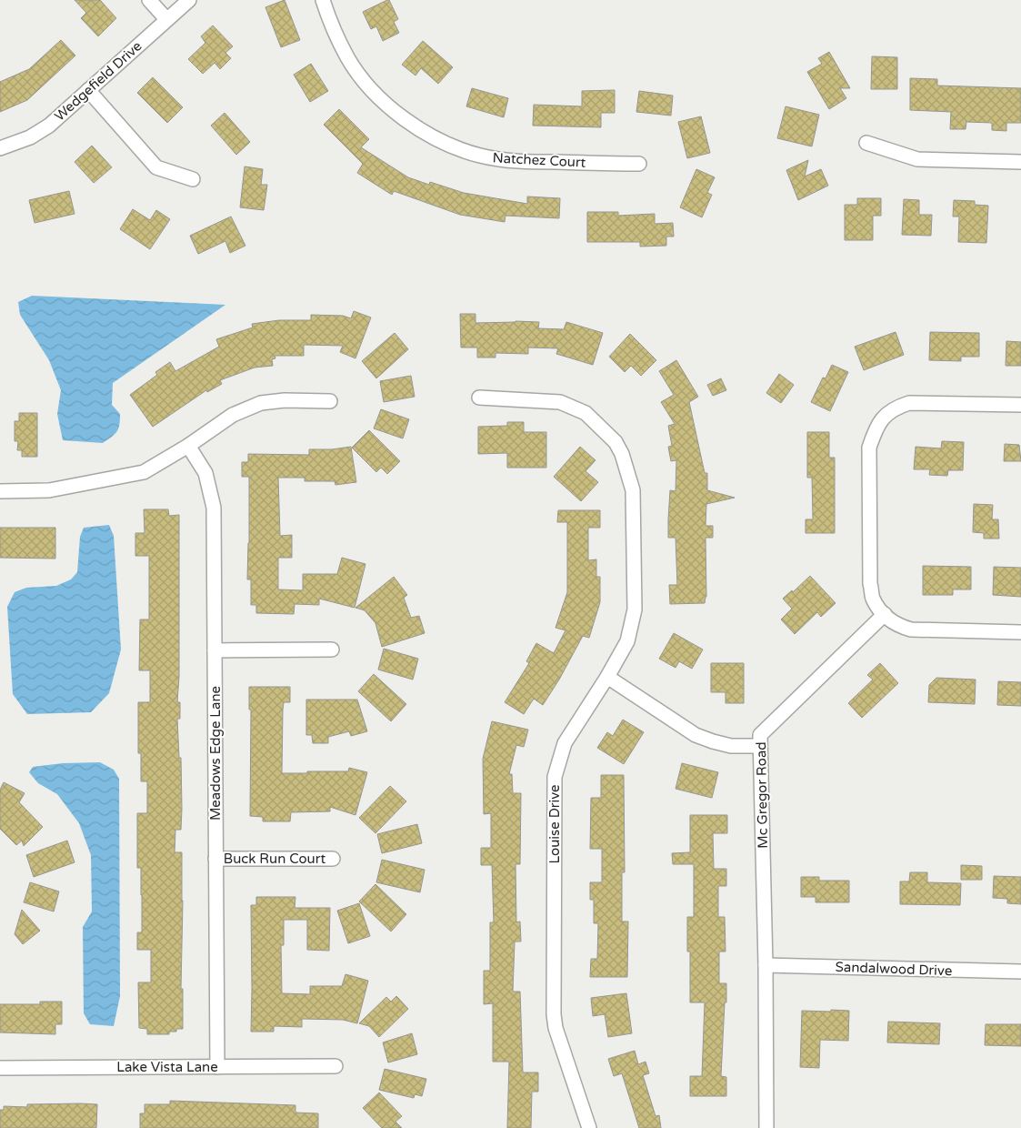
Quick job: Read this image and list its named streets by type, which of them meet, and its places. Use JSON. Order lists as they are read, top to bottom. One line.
{"streets":{"street":["Wedgefield Drive","Natchez Court","Meadows Edge Lane","Mc Gregor Road","Louise Drive","Buck Run Court","Sandalwood Drive","Lake Vista Lane"]},"crossings":[["Meadows Edge Lane","Buck Run Court"],["Meadows Edge Lane","Lake Vista Lane"],["Mc Gregor Road","Sandalwood Drive"]]}
